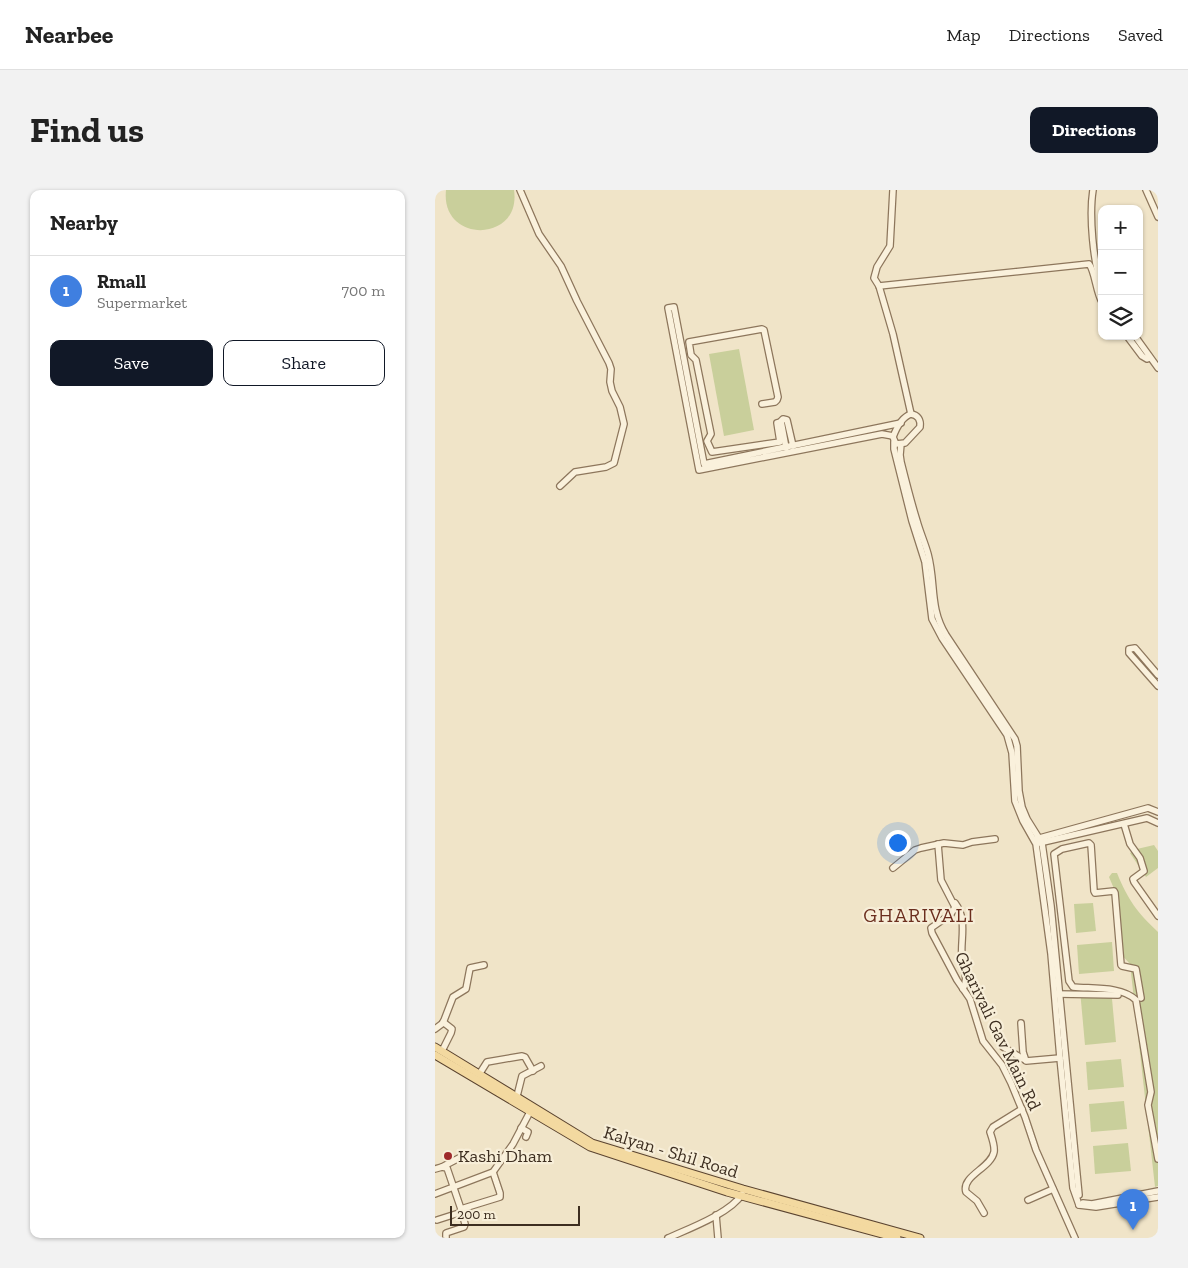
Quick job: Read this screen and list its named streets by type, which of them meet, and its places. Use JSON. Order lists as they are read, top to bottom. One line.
{"streets":{"main road":["Kalyan - Shil Road"],"street":["Gharivali Gav Main Rd"]},"districts":["GHARIVALI"],"places":["Kashi Dham"],"scale_bar":"200 m","page":{"header":"Nearbee","nav":["Map","Directions","Saved"],"buttons":["Directions",["Save","Share"]],"title":"Find us","heading":"Nearby","map_buttons":["+","−"],"list":[{"mark":"1","name":"Rmall","note":"Supermarket","value":"700 m"}],"pins":"1","scale":"200 m"}}
